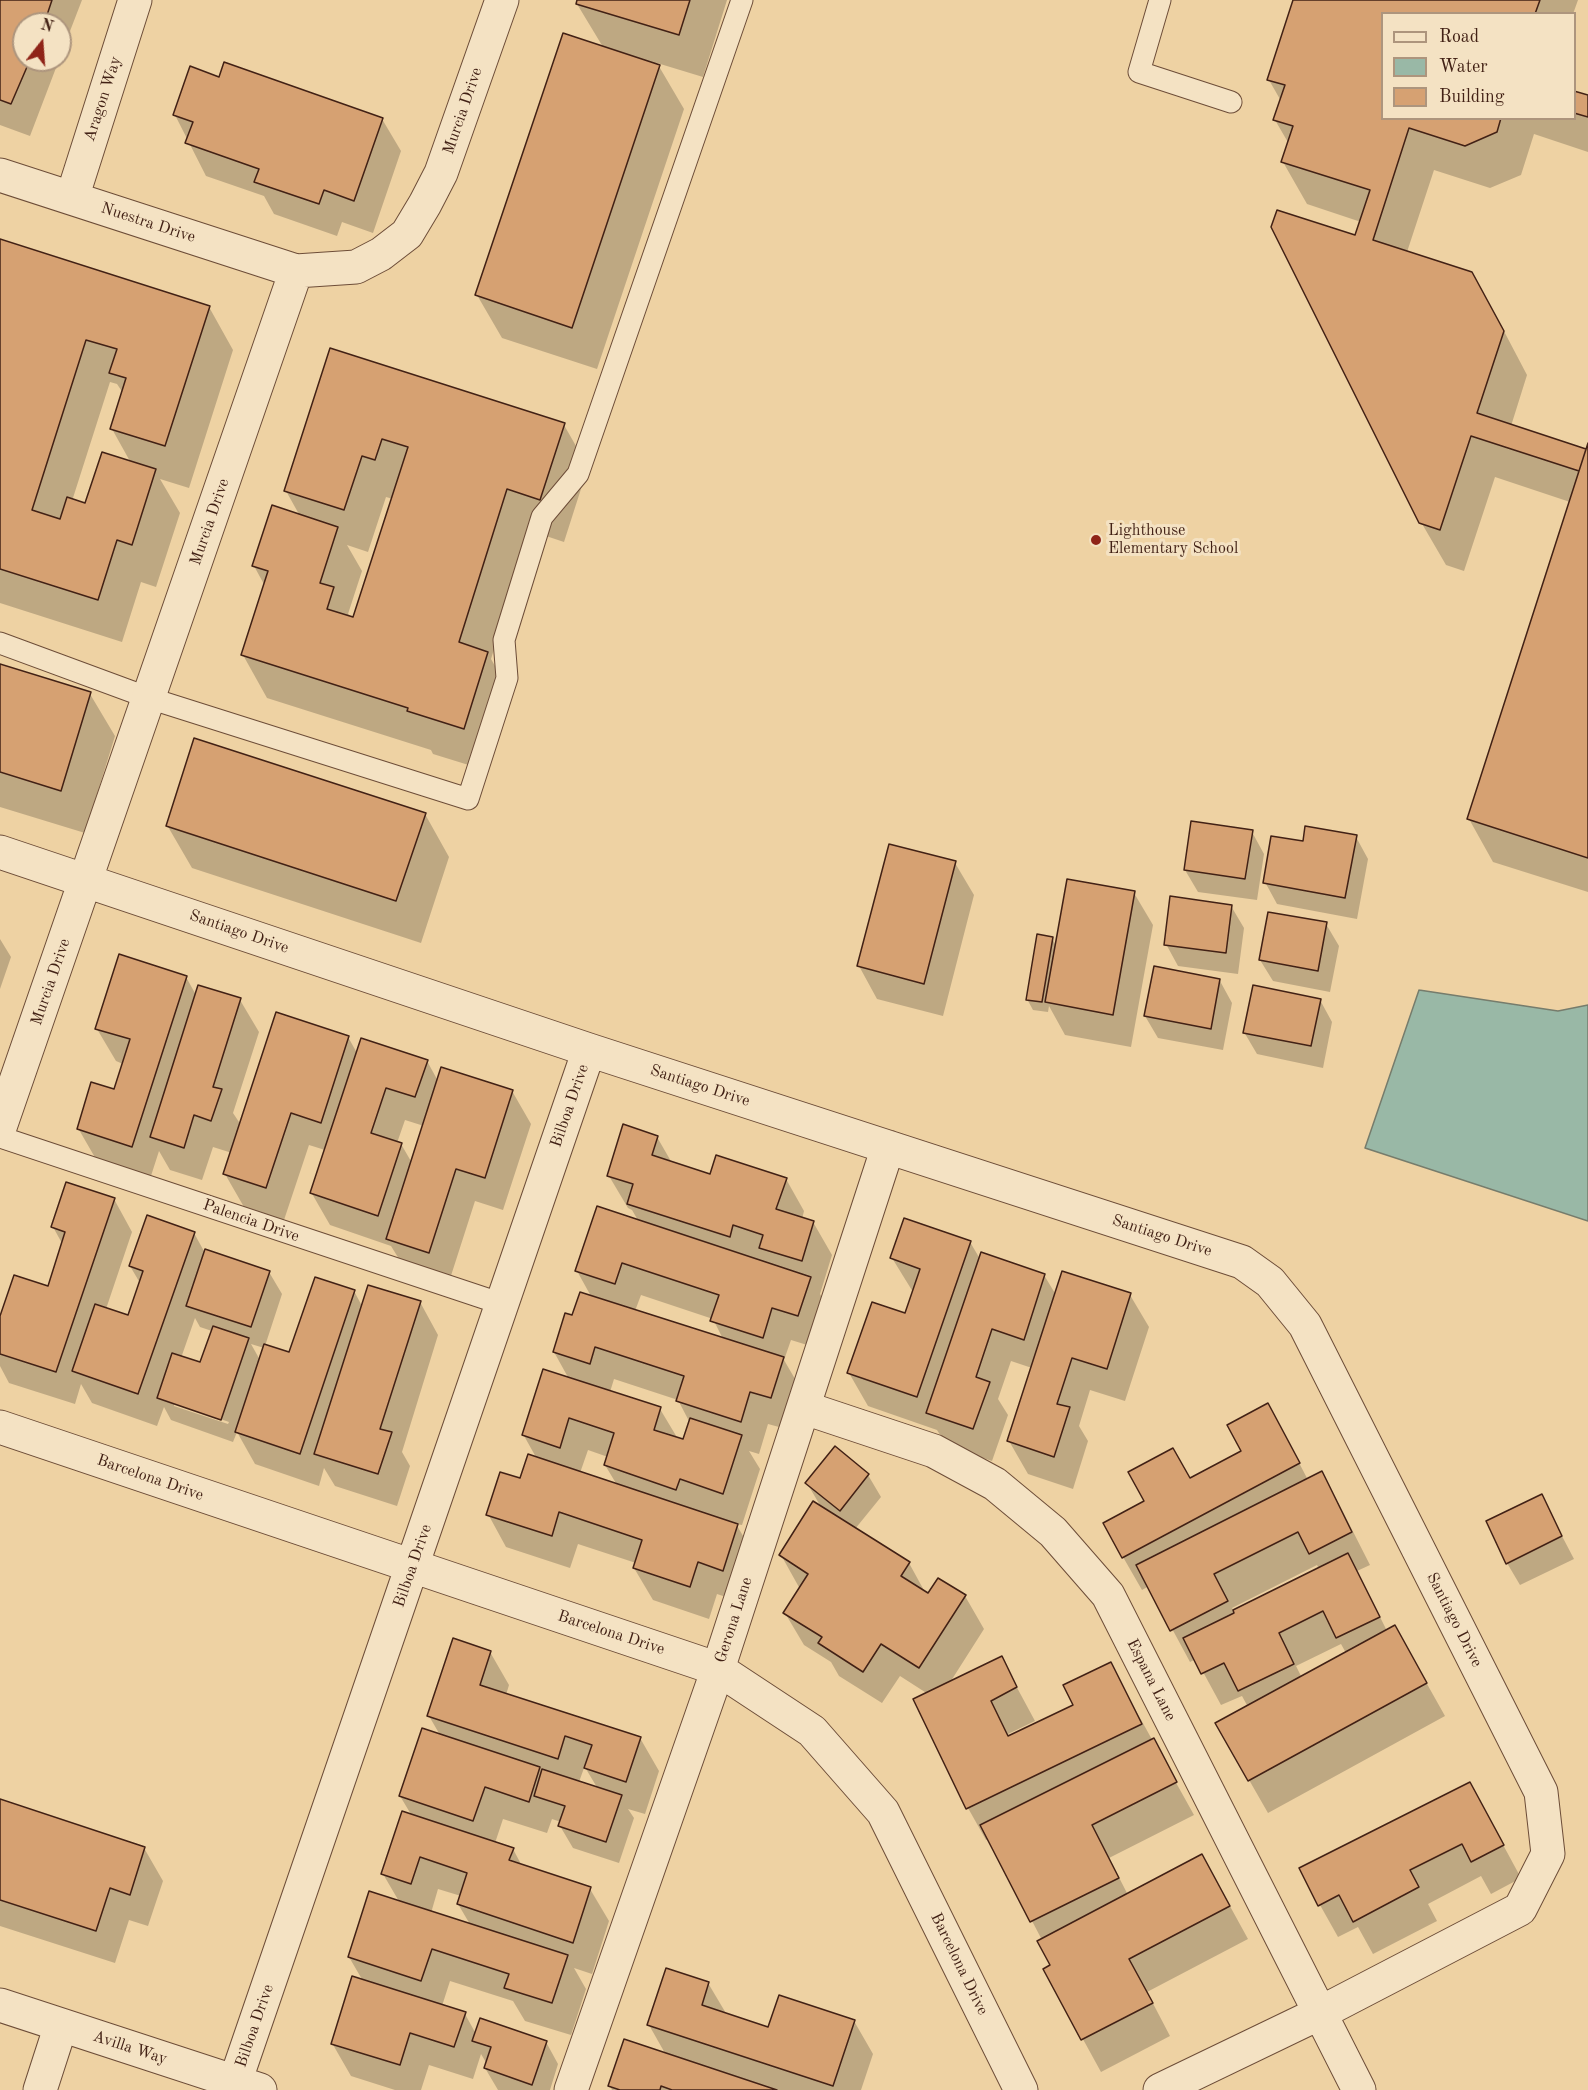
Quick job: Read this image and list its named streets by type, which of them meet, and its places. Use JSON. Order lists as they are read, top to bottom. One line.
{"streets":{"street":["Aragon Way","Murcia Drive","Nuestra Drive","Santiago Drive","Bilboa Drive","Barcelona Drive","Gerona Lane","Espana Lane","Avilla Way"],"lane":["Palencia Drive"]},"crossings":[["Aragon Way","Nuestra Drive"],["Murcia Drive","Nuestra Drive"],["Murcia Drive","Santiago Drive"],["Santiago Drive","Bilboa Drive"],["Santiago Drive","Gerona Lane"],["Santiago Drive","Espana Lane"],["Bilboa Drive","Palencia Drive"],["Bilboa Drive","Barcelona Drive"],["Bilboa Drive","Avilla Way"],["Barcelona Drive","Gerona Lane"],["Gerona Lane","Espana Lane"]],"places":["Lighthouse Elementary School"],"legend":["Road","Water","Building"],"north":"top"}
